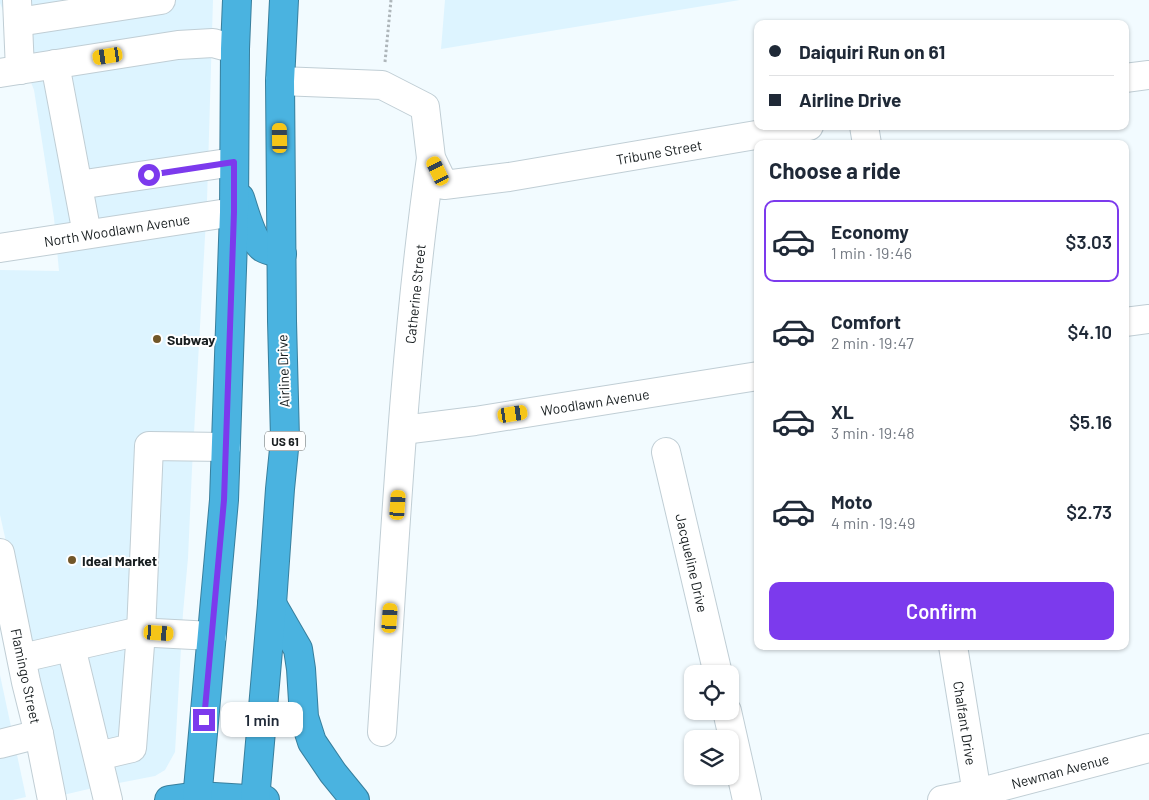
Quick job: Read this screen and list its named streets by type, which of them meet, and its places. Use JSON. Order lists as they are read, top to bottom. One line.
{"streets":{"highway":["Airline Drive","US 61"],"street":["Tribune Street","North Woodlawn Avenue","Catherine Street","Woodlawn Avenue","Jacqueline Drive","Flamingo Street","Chalfant Drive","Newman Avenue"]},"crossings":[["Tribune Street","Catherine Street"],["Catherine Street","Woodlawn Avenue"],["Chalfant Drive","Newman Avenue"]],"places":["Subway","Ideal Market"],"page":{"banner":["Daiquiri Run on 61","Airline Drive"],"heading":"Choose a ride","list":[{"name":"Economy","note":"1 min · 19:46","value":"$3.03"},{"name":"Comfort","note":"2 min · 19:47","value":"$4.10"},{"name":"XL","note":"3 min · 19:48","value":"$5.16"},{"name":"Moto","note":"4 min · 19:49","value":"$2.73"}],"buttons":"Confirm","bubble":"1 min"}}
